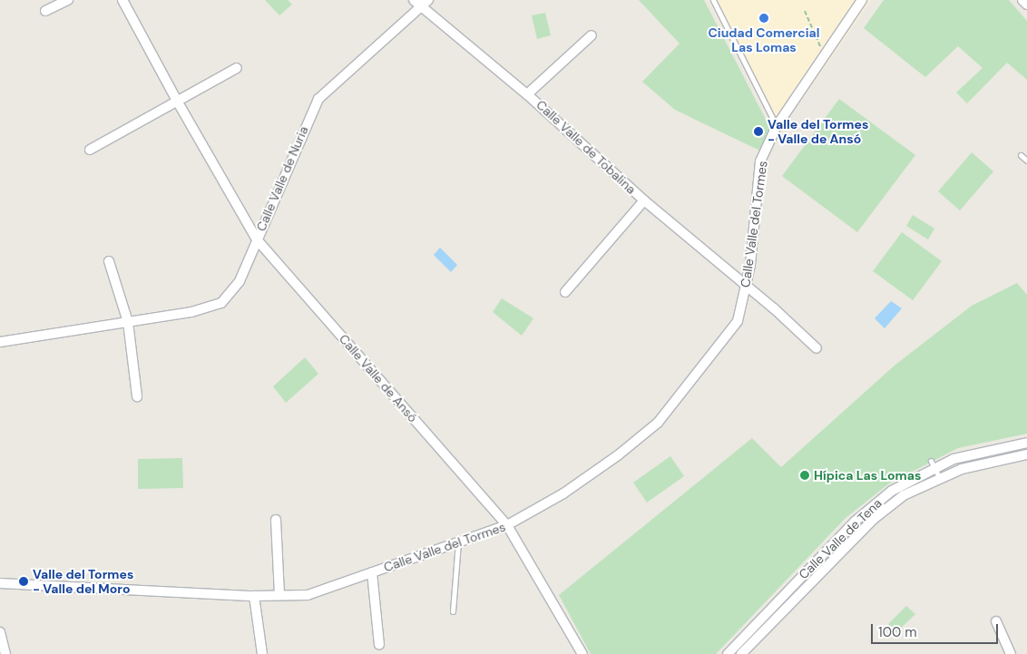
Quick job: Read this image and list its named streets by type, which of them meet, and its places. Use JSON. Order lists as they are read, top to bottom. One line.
{"streets":{"street":["Calle Valle de Tobalina","Calle Valle de Nuria","Calle Valle del Tormes","Calle Valle de Ansó","Calle Valle de Tena"]},"crossings":[["Calle Valle de Tobalina","Calle Valle de Nuria"],["Calle Valle de Tobalina","Calle Valle del Tormes"],["Calle Valle de Nuria","Calle Valle de Ansó"],["Calle Valle del Tormes","Calle Valle de Ansó"]],"places":["Ciudad Comercial Las Lomas","Valle del Tormes - Valle de Ansó","Hípica Las Lomas","Valle del Tormes - Valle del Moro"],"scale_bar":"100 m"}
